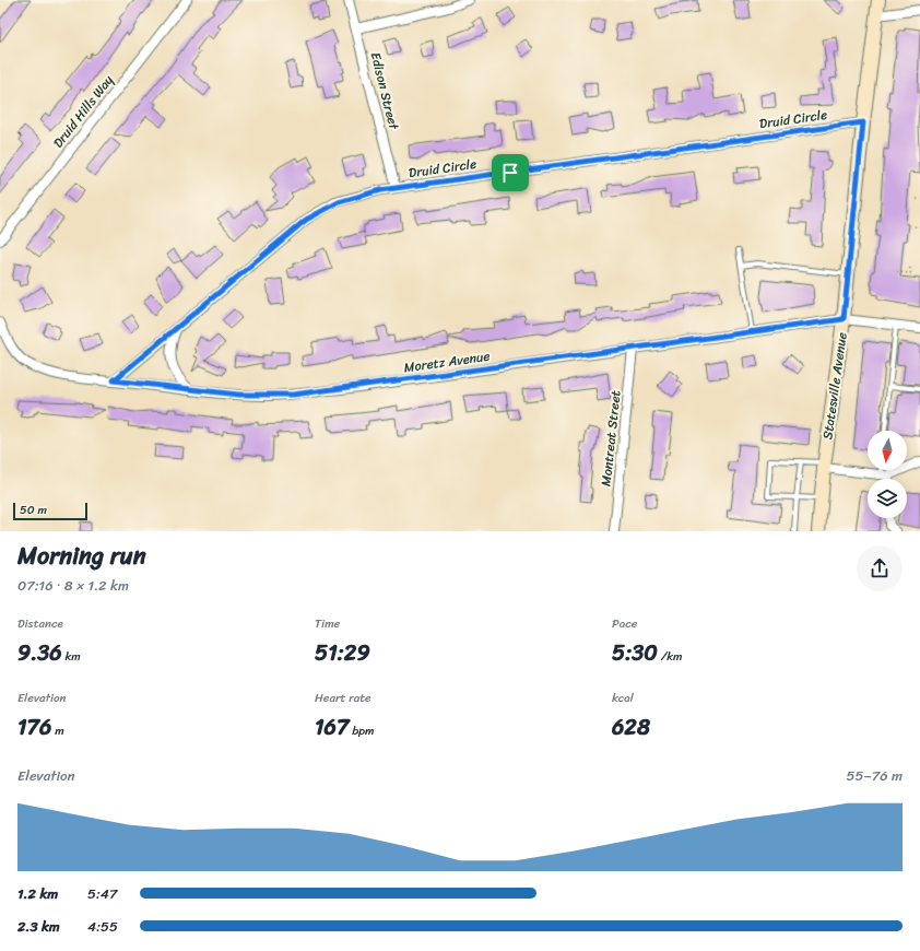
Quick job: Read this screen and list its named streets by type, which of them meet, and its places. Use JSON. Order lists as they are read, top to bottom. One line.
{"streets":{"main road":["Statesville Avenue"],"street":["Edison Street","Druid Hills Way","Druid Circle","Moretz Avenue","Montreat Street"]},"crossings":[["Edison Street","Druid Circle"],["Druid Circle","Moretz Avenue"],["Druid Circle","Statesville Avenue"],["Moretz Avenue","Statesville Avenue"],["Moretz Avenue","Montreat Street"]],"scale_bar":"50 m","north":"bottom","page":{"scale":"50 m","heading":["Morning run","07:16 · 8 × 1.2 km"],"stats":[["Distance","9.36 km"],["Time","51:29"],["Pace","5:30 /km"],["Elevation","176 m"],["Heart rate","167 bpm"],["kcal","628"]],"chart":["Elevation","55–76 m"],"list":[{"name":"1.2 km","note":"5:47"},{"name":"2.3 km","note":"4:55"}]}}
